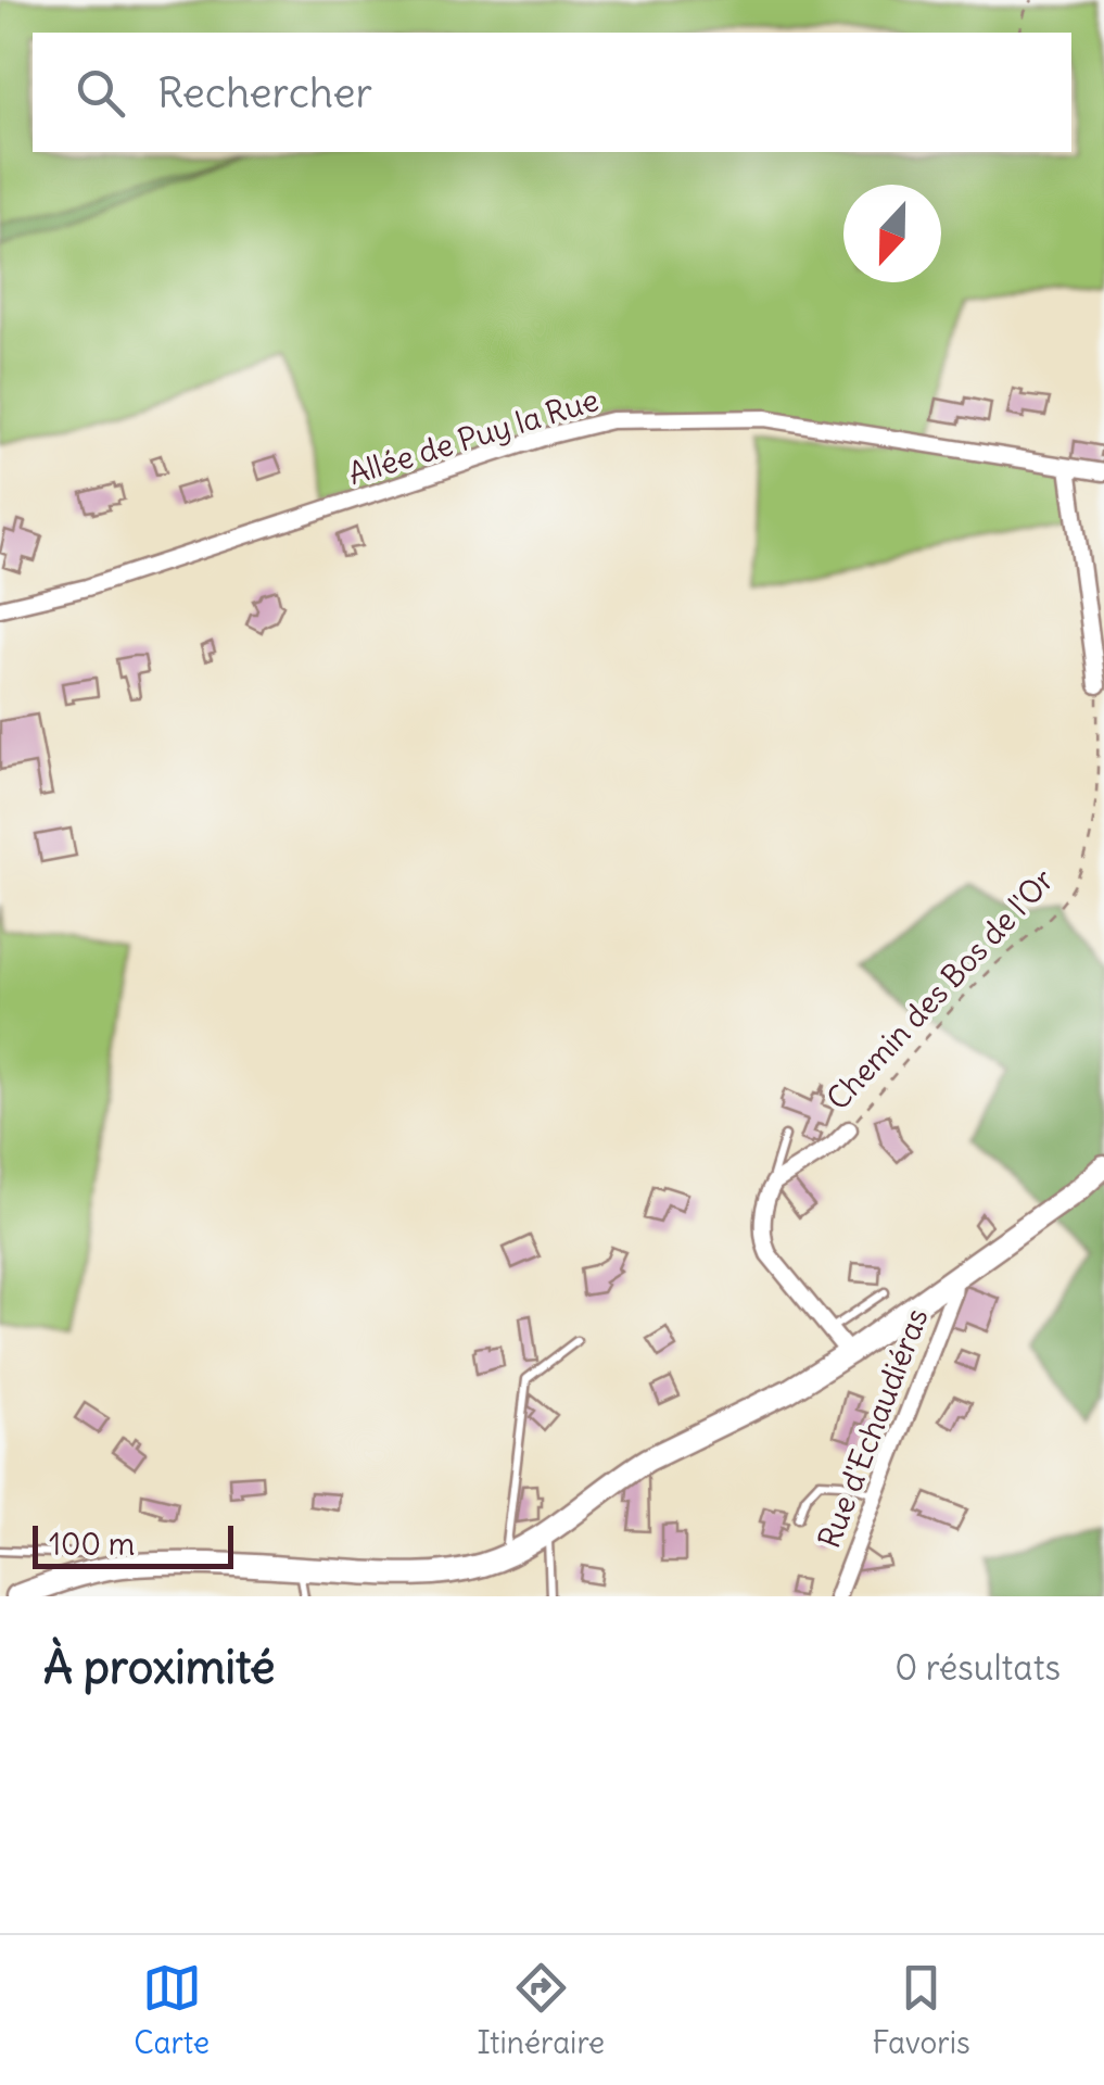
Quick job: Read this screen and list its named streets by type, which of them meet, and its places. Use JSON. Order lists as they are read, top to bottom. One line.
{"streets":{"street":["Allée de Puy la Rue","Chemin des Bos de l'Or","Rue d'Echaudiéras"]},"scale_bar":"100 m","north":"bottom","page":{"search":"Rechercher","scale":"100 m","heading":["À proximité","0 résultats"],"nav":["Carte","Itinéraire","Favoris"]}}
